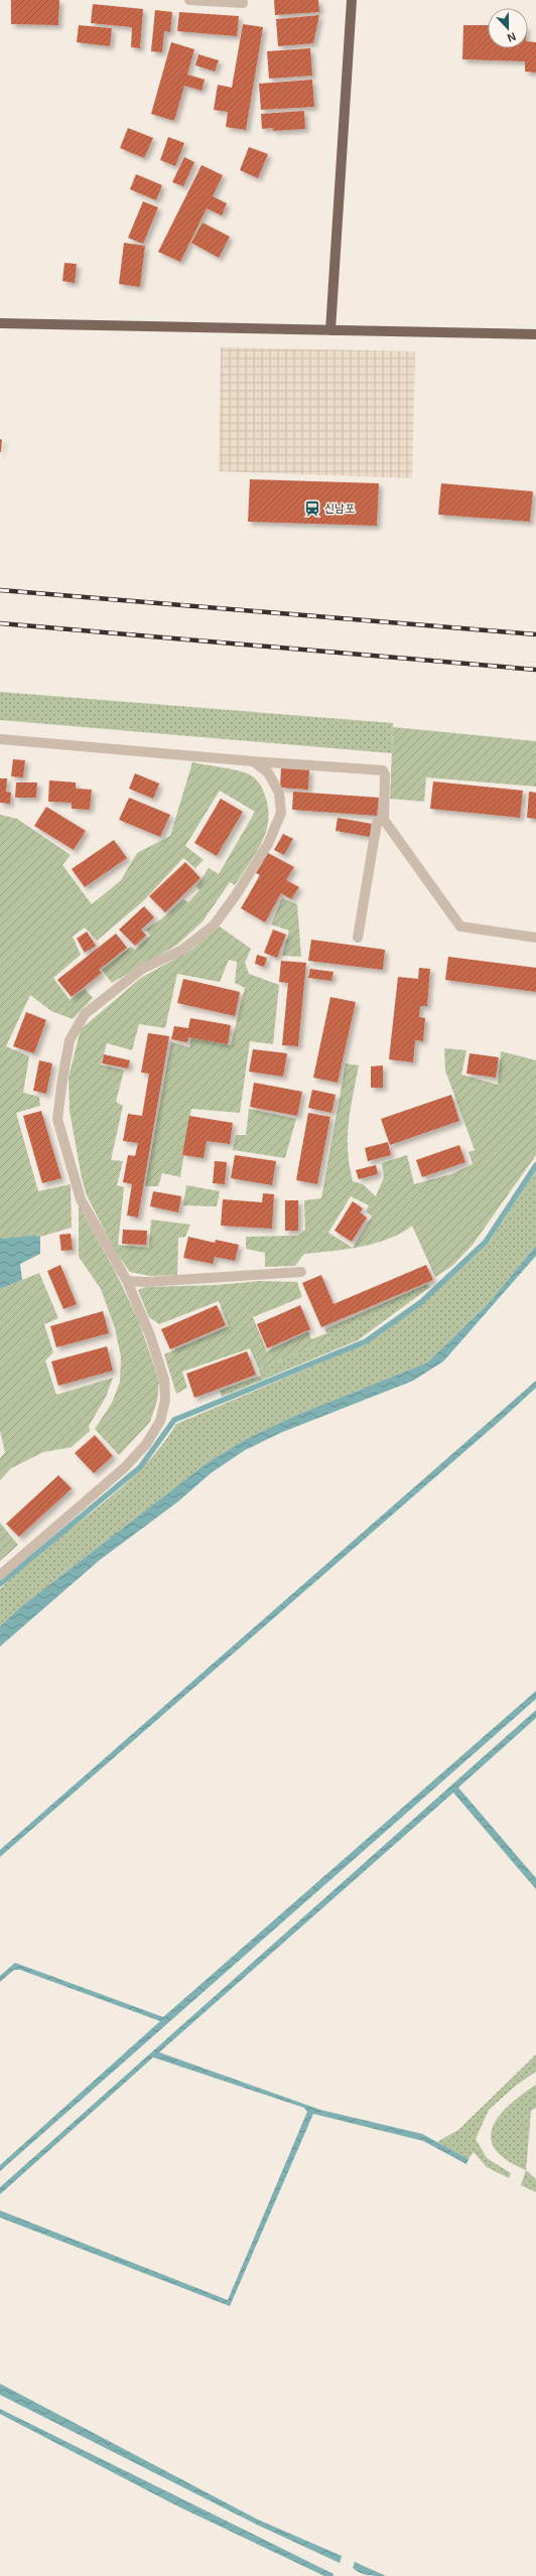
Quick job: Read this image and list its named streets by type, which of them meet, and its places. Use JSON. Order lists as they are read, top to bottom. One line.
{"places":{"station":["신남포"]},"north":"bottom"}
